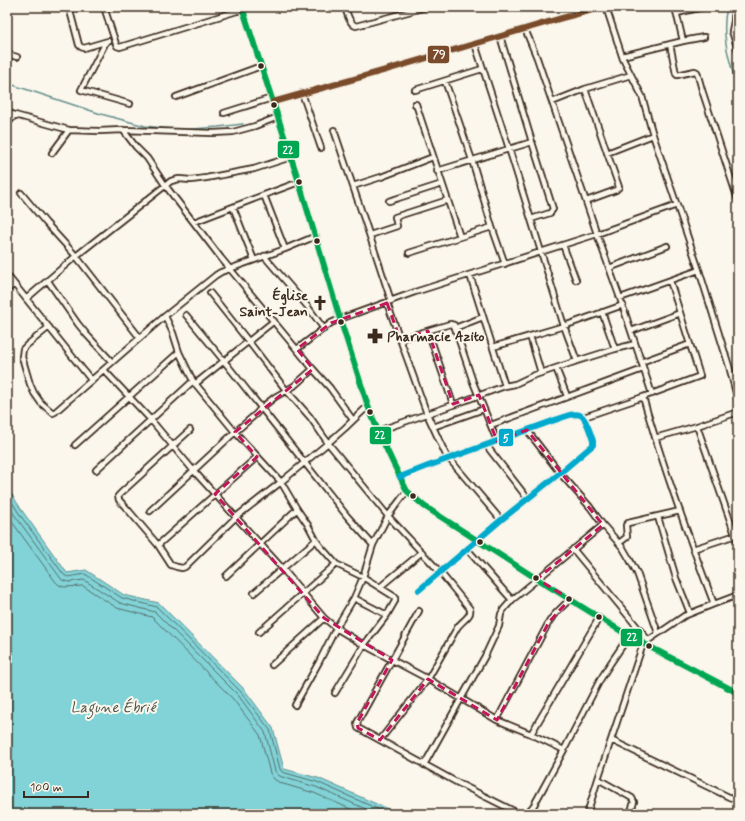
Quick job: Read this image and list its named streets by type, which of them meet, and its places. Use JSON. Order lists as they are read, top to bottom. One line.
{"water":["Lagune Ébrié"],"places":{"church":["Église Saint-Jean"],"pharmacy":["Pharmacie Azito"]},"lines":["transit line 22","transit line 79","transit line 5"],"scale_bar":"100 m"}
